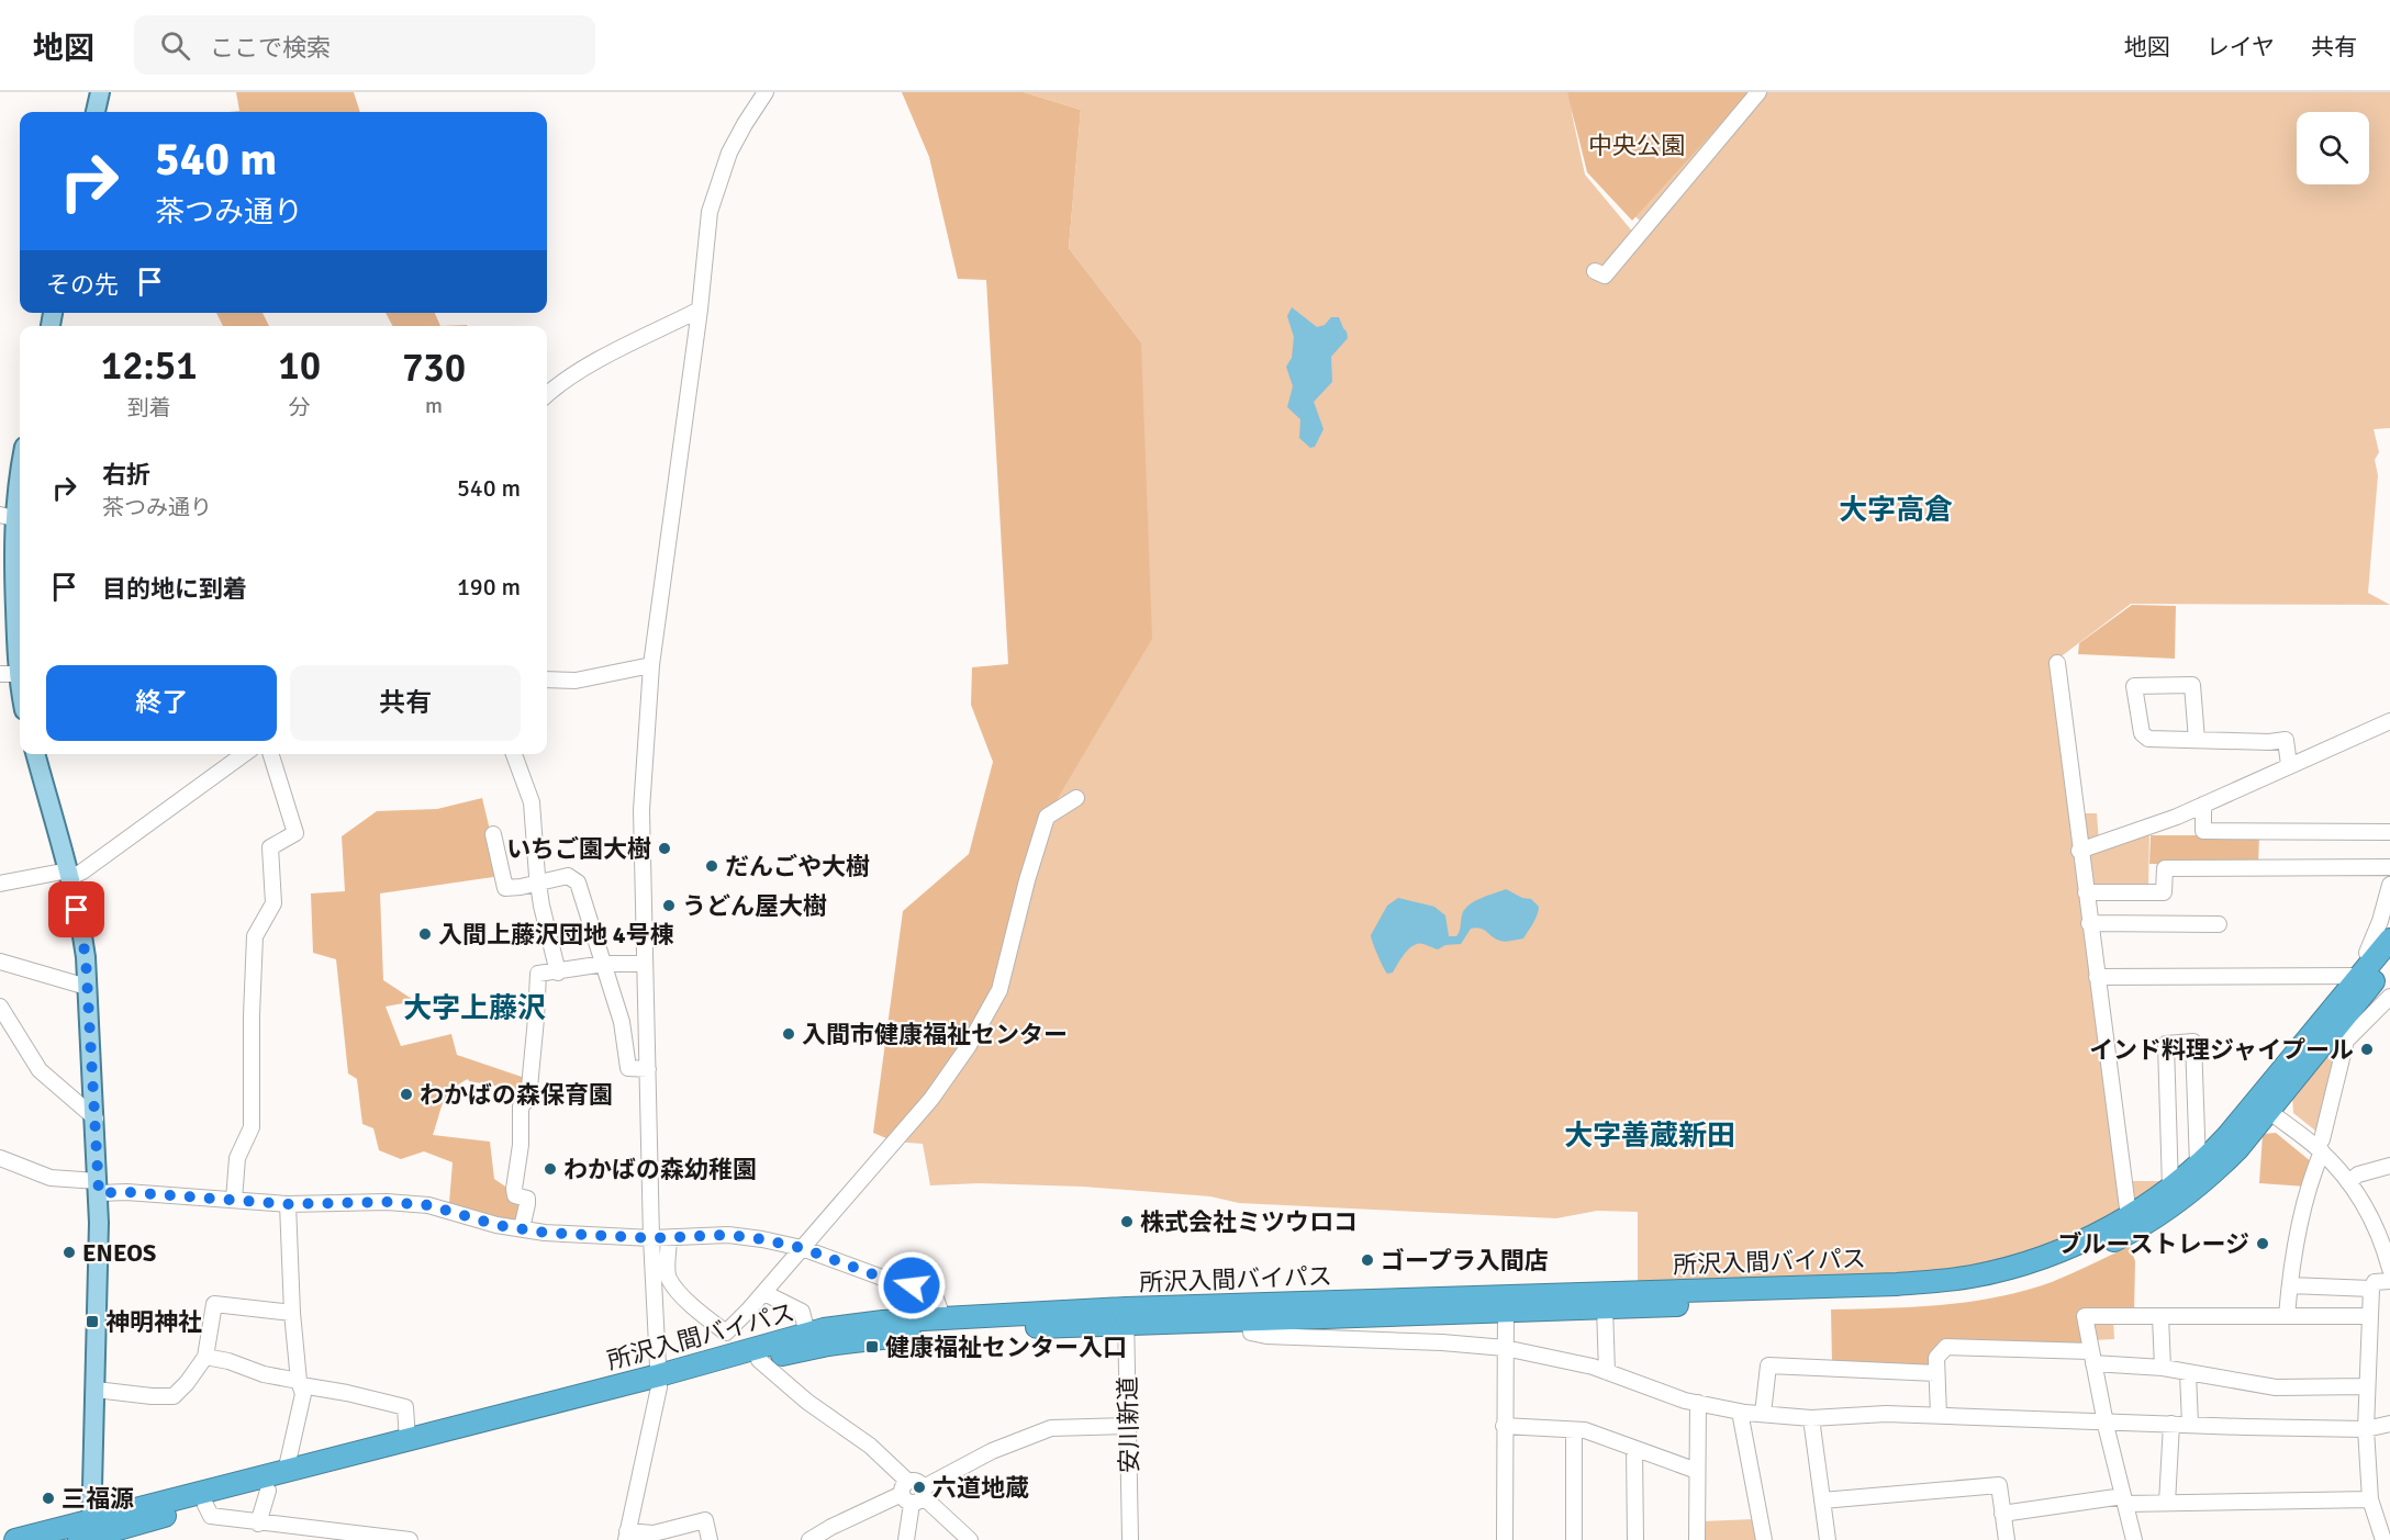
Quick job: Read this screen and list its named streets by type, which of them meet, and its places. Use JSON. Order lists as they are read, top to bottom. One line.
{"streets":{"highway":["所沢入間バイパス"],"street":["安川新道"]},"crossings":[["所沢入間バイパス","安川新道"]],"districts":["大字高倉","大字上藤沢","大字善蔵新田"],"parks":["中央公園"],"places":{"other":["いちご園大樹","だんごや大樹","うどん屋大樹","入間上藤沢団地 4号棟","入間市健康福祉センター","インド料理ジャイプール","わかばの森保育園","わかばの森幼稚園","株式会社ミツウロコ","ブルーストレージ","ENEOS","ゴープラ入間店","六道地蔵","三福源"],"transit":["神明神社","健康福祉センター入口"]},"page":{"header":"地図","search":"ここで検索","nav":["地図","レイヤ","共有"],"turn":["540 m","茶つみ通り"],"then":"その先","eta":["12:51","到着","10","分","730","m"],"list":[{"name":"右折","note":"茶つみ通り","value":"540 m"},{"name":"目的地に到着","value":"190 m"}],"buttons":["終了","共有"]}}
